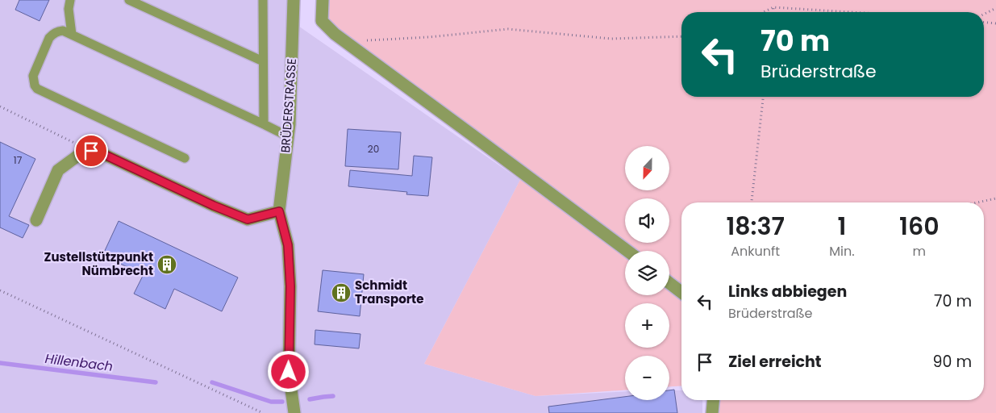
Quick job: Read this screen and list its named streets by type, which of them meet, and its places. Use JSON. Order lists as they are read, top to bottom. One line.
{"streets":{"street":["BRÜDERSTRASSE"]},"water":["Hillenbach"],"places":{"building":["Zustellstützpunkt Nümbrecht","Schmidt Transporte"]},"house_numbers":["20","17"],"north":"bottom","page":{"turn":["70 m","Brüderstraße"],"map_buttons":["+","−"],"eta":["18:37","Ankunft","1","Min.","160","m"],"list":[{"name":"Links abbiegen","note":"Brüderstraße","value":"70 m"},{"name":"Ziel erreicht","value":"90 m"}]}}
